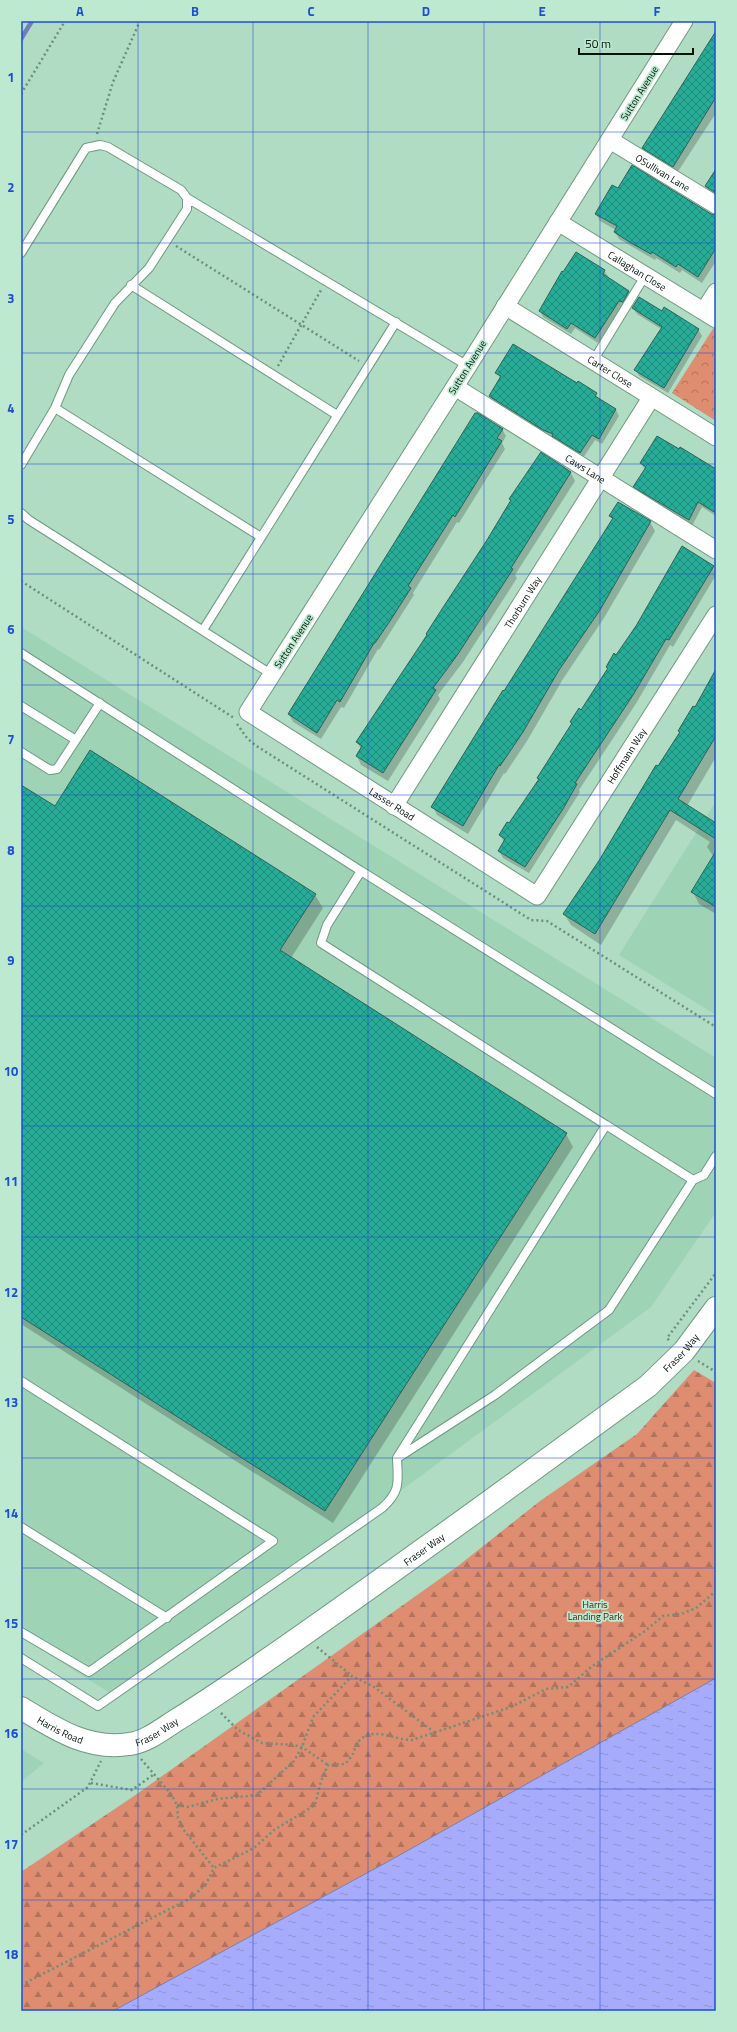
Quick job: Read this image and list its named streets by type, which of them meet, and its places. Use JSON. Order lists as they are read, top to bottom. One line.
{"streets":{"street":["Sutton Avenue","OSullivan Lane","Callaghan Close","Carter Close","Caws Lane","Thorburn Way","Hoffmann Way","Lasser Road","Fraser Way","Harris Road"]},"crossings":[["Sutton Avenue","OSullivan Lane"],["Sutton Avenue","Callaghan Close"],["Sutton Avenue","Carter Close"],["Sutton Avenue","Caws Lane"],["Sutton Avenue","Lasser Road"],["Carter Close","Thorburn Way"],["Caws Lane","Thorburn Way"],["Thorburn Way","Lasser Road"],["Hoffmann Way","Lasser Road"],["Fraser Way","Harris Road"]],"parks":["Harris Landing Park"],"scale_bar":"50 m","grid":{"columns":["A","B","C","D","E","F"],"rows":["1","2","3","4","5","6","7","8","9","10","11","12","13","14","15","16","17","18"]}}
